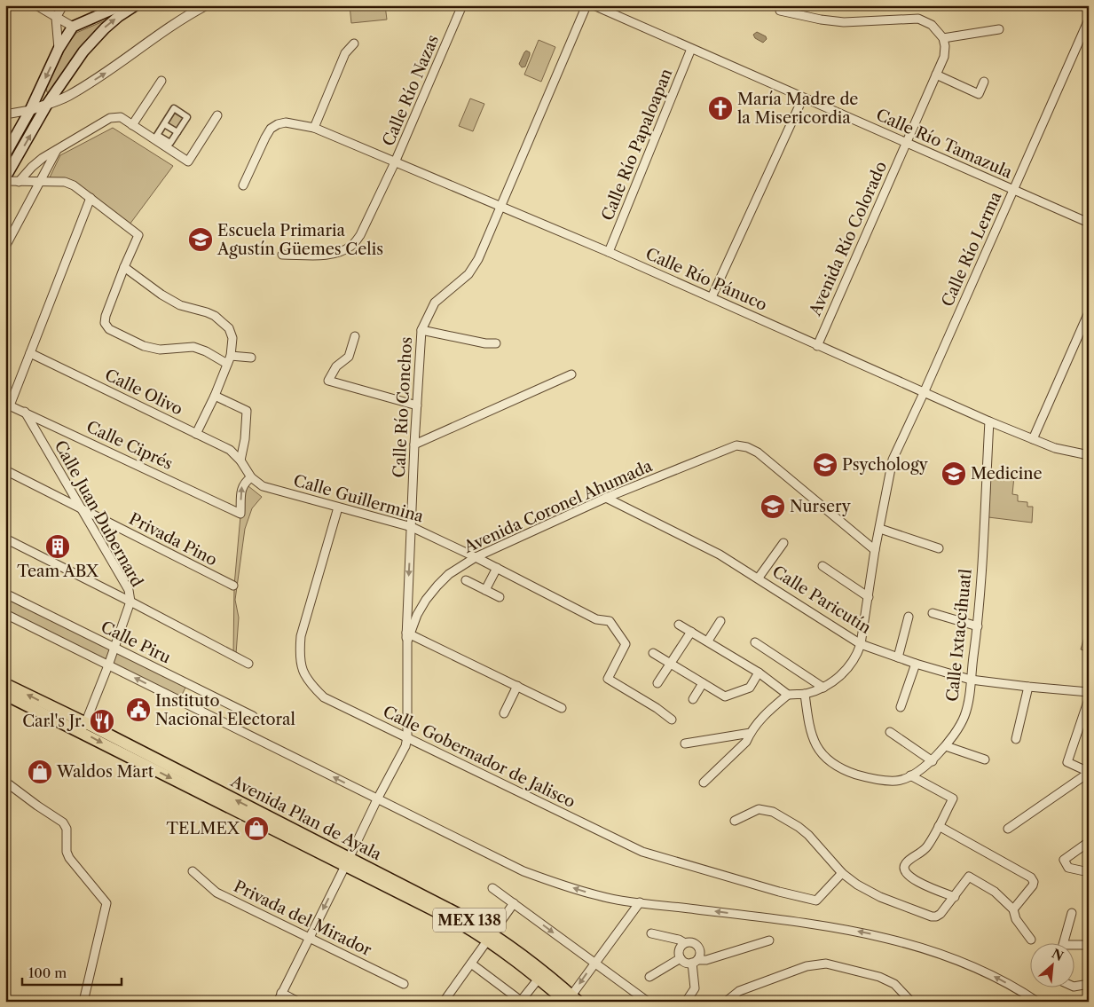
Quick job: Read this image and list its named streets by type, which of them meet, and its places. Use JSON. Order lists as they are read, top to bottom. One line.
{"streets":{"main road":["Avenida Plan de Ayala","MEX 138"],"street":["Calle Río Nazas","Calle Río Tamazula","Calle Río Papaloapan","Avenida Río Colorado","Calle Río Lerma","Calle Río Pánuco","Calle Olivo","Calle Río Conchos","Calle Ciprés","Calle Guillermina","Avenida Coronel Ahumada","Calle Juan Dubernard","Privada Pino","Calle Paricutín","Calle Ixtaccíhuatl","Calle Piru","Calle Gobernador de Jalisco","Privada del Mirador"]},"crossings":[["Calle Río Nazas","Calle Río Pánuco"],["Calle Río Tamazula","Calle Río Papaloapan"],["Calle Río Tamazula","Avenida Río Colorado"],["Calle Río Tamazula","Calle Río Lerma"],["Calle Río Papaloapan","Calle Río Pánuco"],["Avenida Río Colorado","Calle Río Pánuco"],["Calle Río Lerma","Calle Río Pánuco"],["Calle Río Lerma","Avenida Coronel Ahumada"],["Calle Río Lerma","Calle Paricutín"],["Calle Río Lerma","Calle Ixtaccíhuatl"],["Calle Río Pánuco","Calle Río Conchos"],["Calle Río Pánuco","Calle Ixtaccíhuatl"],["Calle Olivo","Calle Guillermina"],["Calle Río Conchos","Calle Guillermina"],["Calle Río Conchos","Avenida Coronel Ahumada"],["Calle Ciprés","Calle Guillermina"],["Calle Ciprés","Calle Juan Dubernard"],["Calle Guillermina","Avenida Coronel Ahumada"],["Calle Guillermina","Calle Gobernador de Jalisco"],["Avenida Coronel Ahumada","Calle Paricutín"],["Avenida Coronel Ahumada","Calle Gobernador de Jalisco"],["Avenida Coronel Ahumada","Avenida Plan de Ayala"],["Avenida Coronel Ahumada","Privada del Mirador"],["Calle Juan Dubernard","Privada Pino"],["Calle Juan Dubernard","Calle Piru"],["Calle Juan Dubernard","Avenida Plan de Ayala"],["Calle Paricutín","Calle Ixtaccíhuatl"]],"one_way":["Calle Ciprés"],"places":{"church":["María Madre de la Misericordia"],"school or university":["Escuela Primaria Agustín Güemes Celis","Psychology","Medicine","Nursery"],"building":["Team ABX"],"public building":["Instituto Nacional Electoral"],"restaurant":["Carl's Jr."],"shop":["Waldos Mart","TELMEX"]},"scale_bar":"100 m","north":"top right"}
